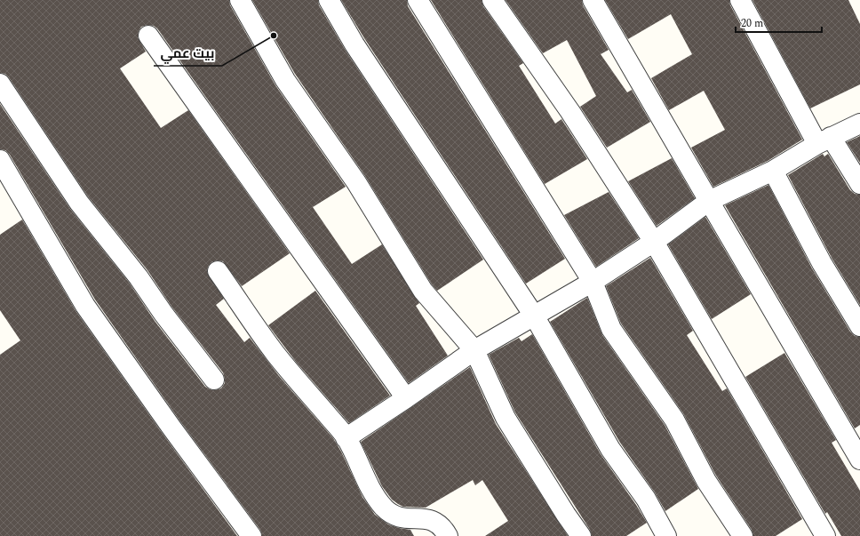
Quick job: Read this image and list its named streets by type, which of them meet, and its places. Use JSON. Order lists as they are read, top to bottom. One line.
{"places":["بيت عمي"],"scale_bar":"20 m"}
